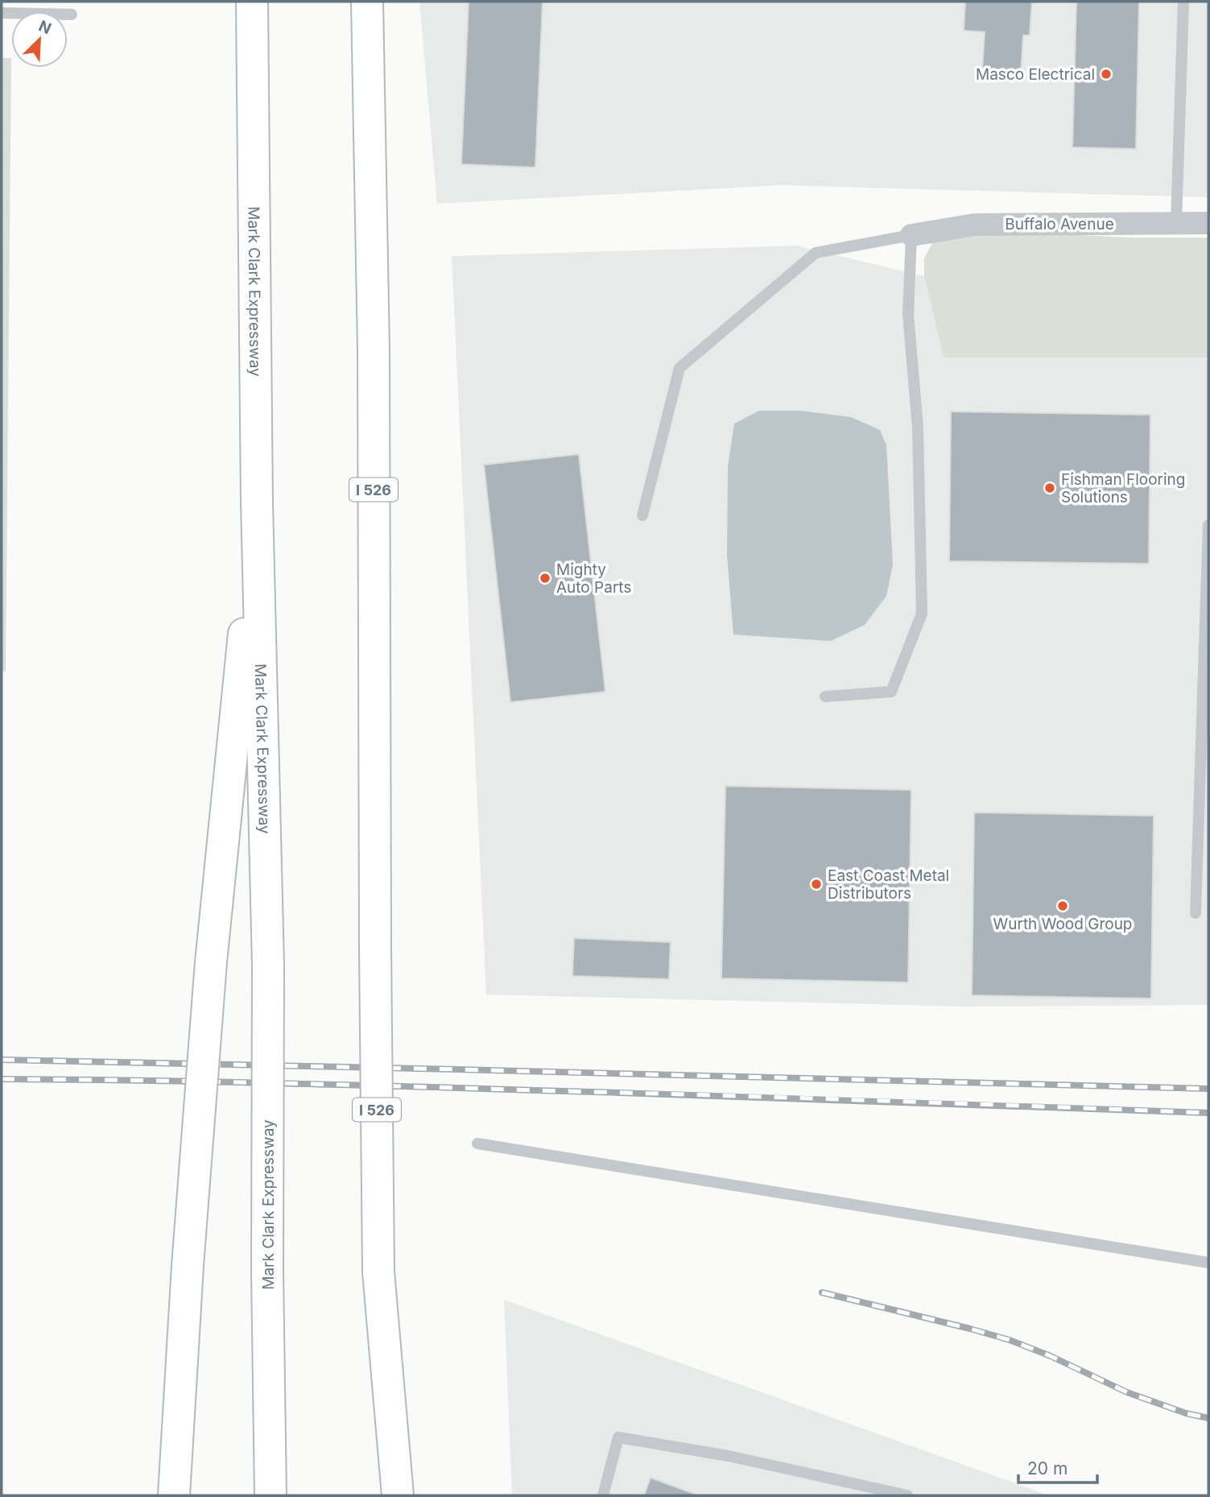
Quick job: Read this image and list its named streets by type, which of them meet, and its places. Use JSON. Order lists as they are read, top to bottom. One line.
{"streets":{"highway":["Mark Clark Expressway","I 526"],"street":["Buffalo Avenue"]},"places":["Masco Electrical","Fishman Flooring Solutions","Mighty Auto Parts","East Coast Metal Distributors","Wurth Wood Group"],"scale_bar":"20 m","north":"top right"}
